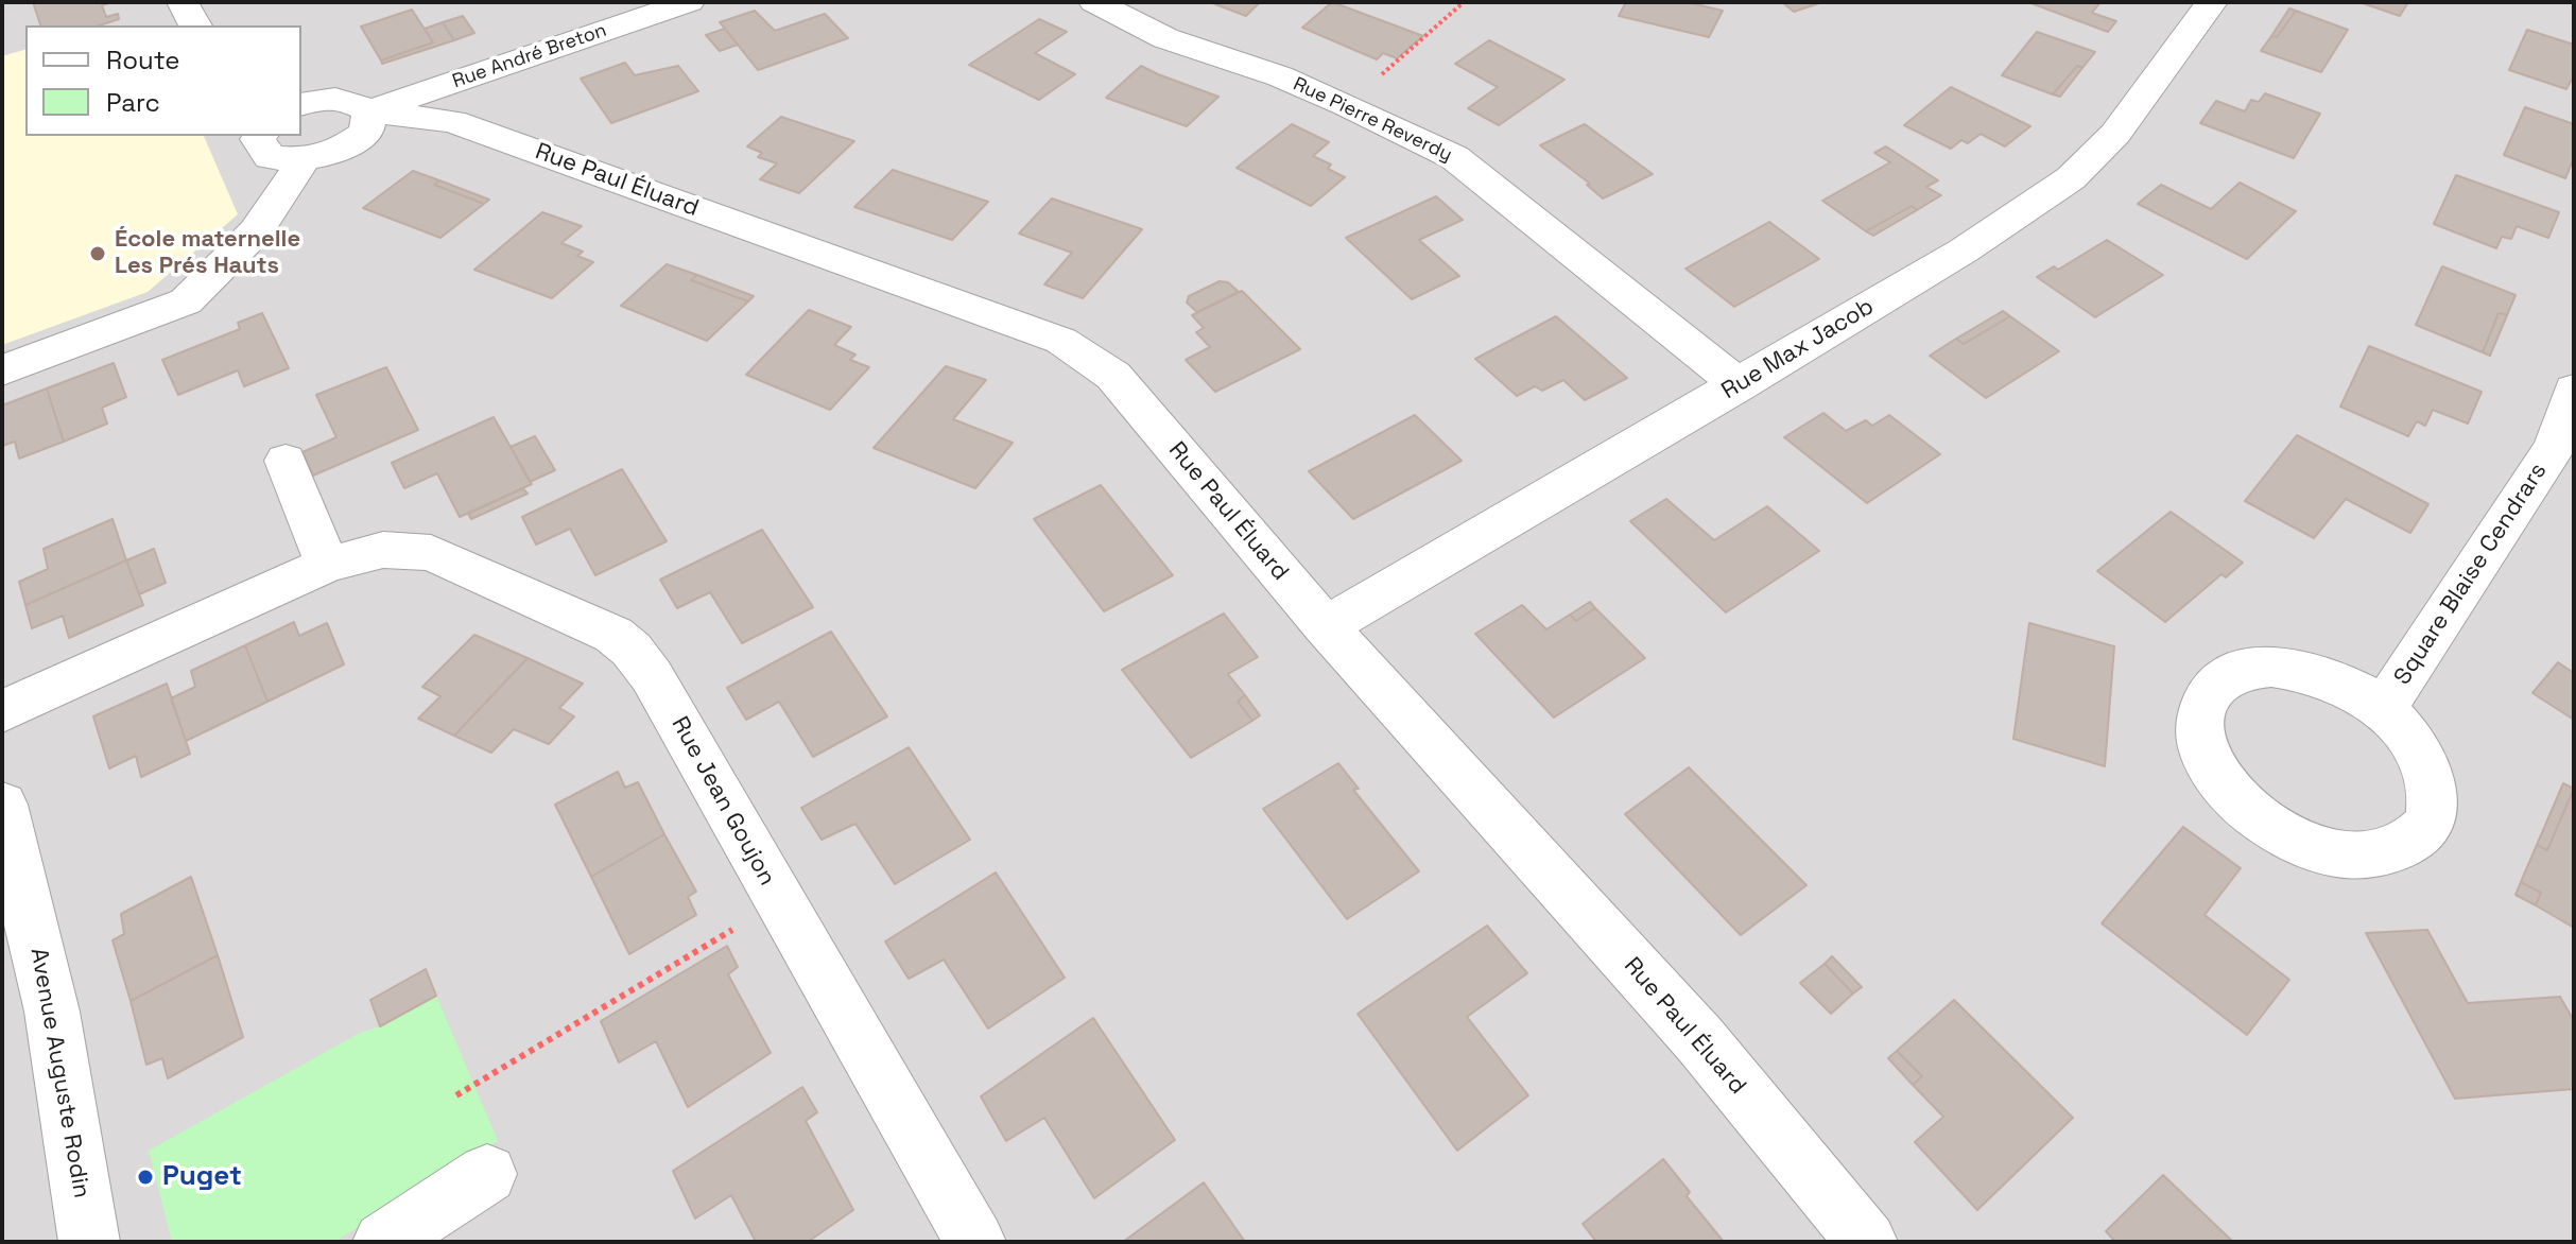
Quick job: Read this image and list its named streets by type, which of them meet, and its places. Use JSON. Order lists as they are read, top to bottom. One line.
{"streets":{"street":["Rue André Breton","Rue Pierre Reverdy","Rue Paul Éluard","Rue Max Jacob","Square Blaise Cendrars","Rue Jean Goujon","Avenue Auguste Rodin"]},"crossings":[["Rue André Breton","Rue Paul Éluard"],["Rue Pierre Reverdy","Rue Max Jacob"],["Rue Paul Éluard","Rue Max Jacob"]],"places":["École maternelle Les Prés Hauts","Puget"],"legend":["Route","Parc"]}
